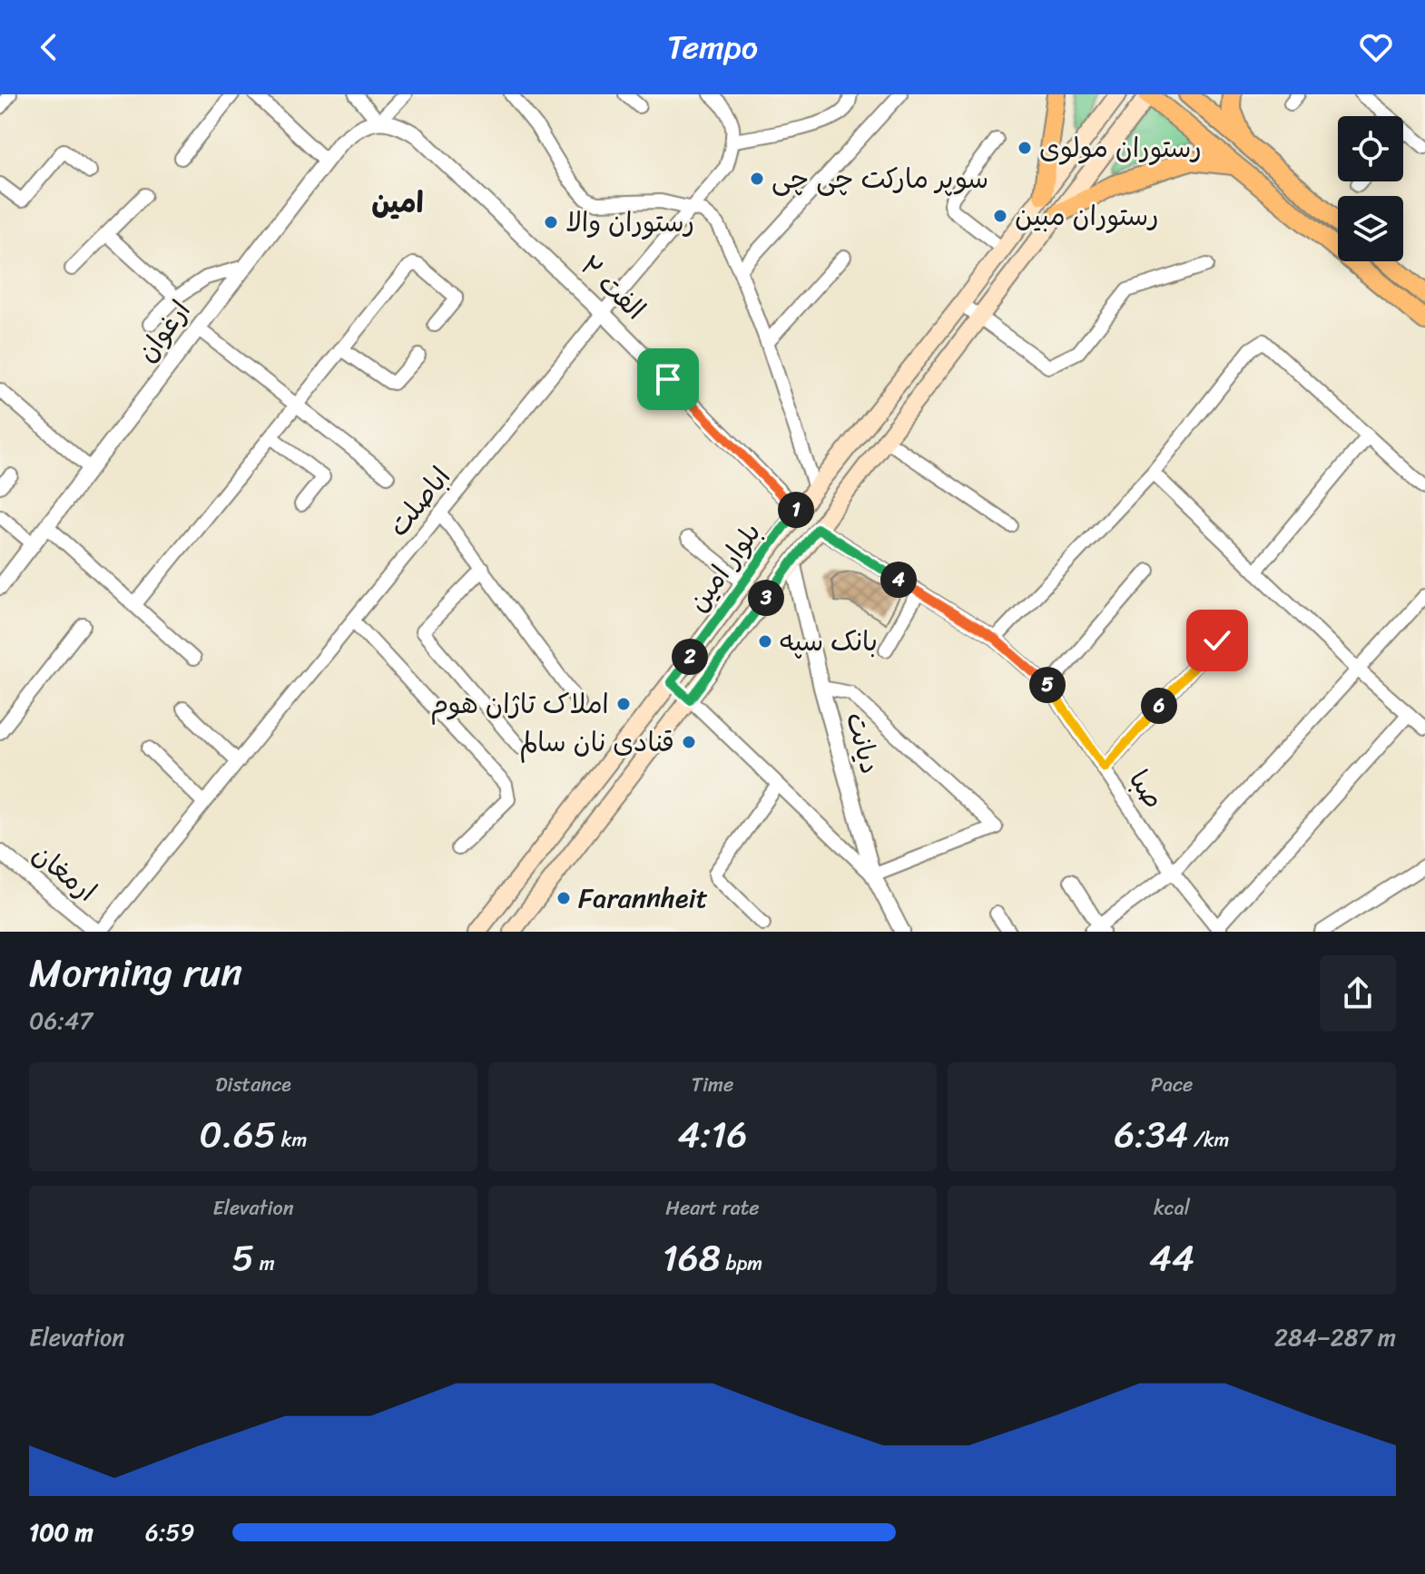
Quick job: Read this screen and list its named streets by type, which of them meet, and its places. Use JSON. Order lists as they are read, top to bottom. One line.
{"streets":{"main road":["بلوار امین"],"street":["الفت ۲","ارغوان","اباصلت","دیانت","صبا","ارمغان"]},"crossings":[["الفت ۲","ارغوان"],["الفت ۲","اباصلت"],["الفت ۲","بلوار امین"],["اباصلت","ارمغان"],["بلوار امین","دیانت"],["بلوار امین","صبا"]],"districts":["امین"],"places":["رستوران مولوی","سوپر مارکت چی چی","رستوران مبین","رستوران والا","بانک سپه","املاک تاژان هوم","قنادی نان سالم","Farannheit"],"page":{"header":"Tempo","pins":["1","4","3","2","5","6"],"heading":["Morning run","06:47"],"stats":[["Distance","0.65 km"],["Time","4:16"],["Pace","6:34 /km"],["Elevation","5 m"],["Heart rate","168 bpm"],["kcal","44"]],"chart":["Elevation","284–287 m"],"list":[{"name":"100 m","note":"6:59"}]}}
